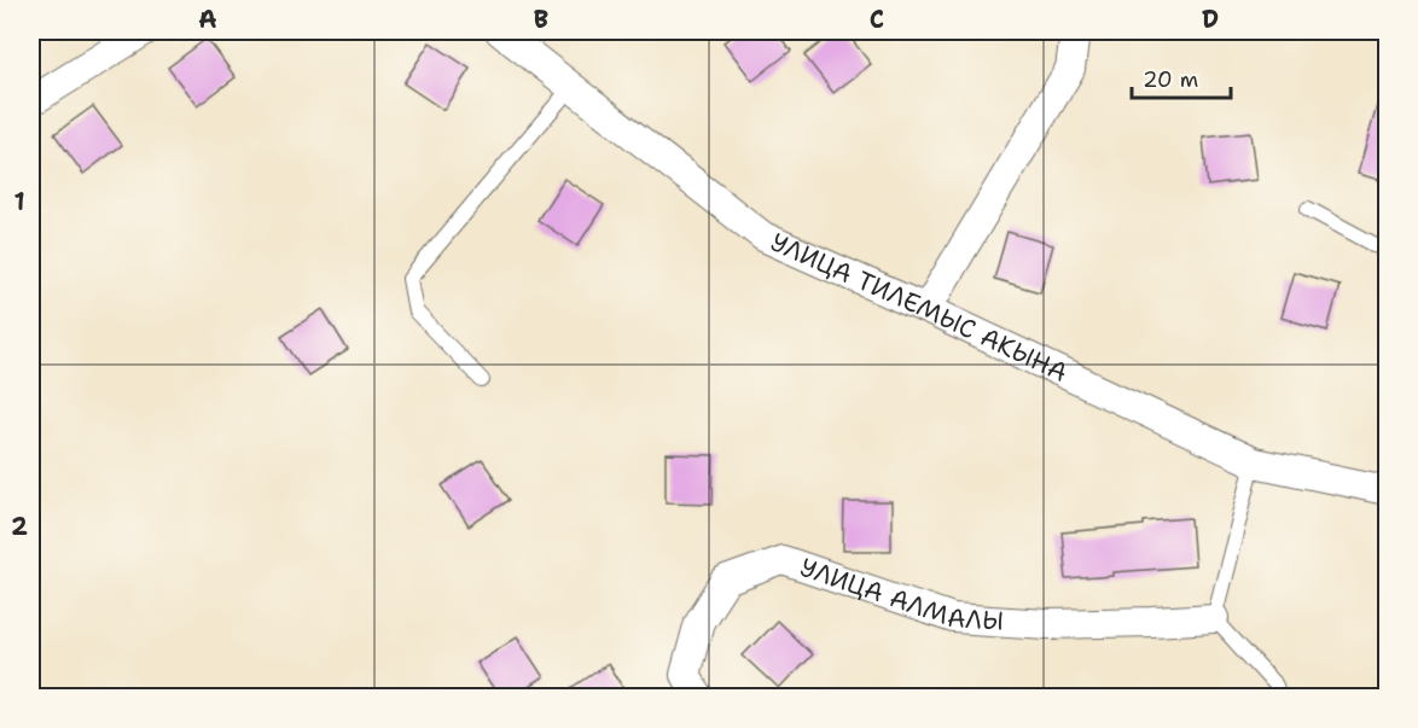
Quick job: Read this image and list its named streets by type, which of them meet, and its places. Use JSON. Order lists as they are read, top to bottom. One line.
{"streets":{"street":["УЛИЦА ТИЛЕМЫС АКЫНА","УЛИЦА АЛМАЛЫ"]},"scale_bar":"20 m","grid":{"columns":["A","B","C","D"],"rows":["1","2"]}}
